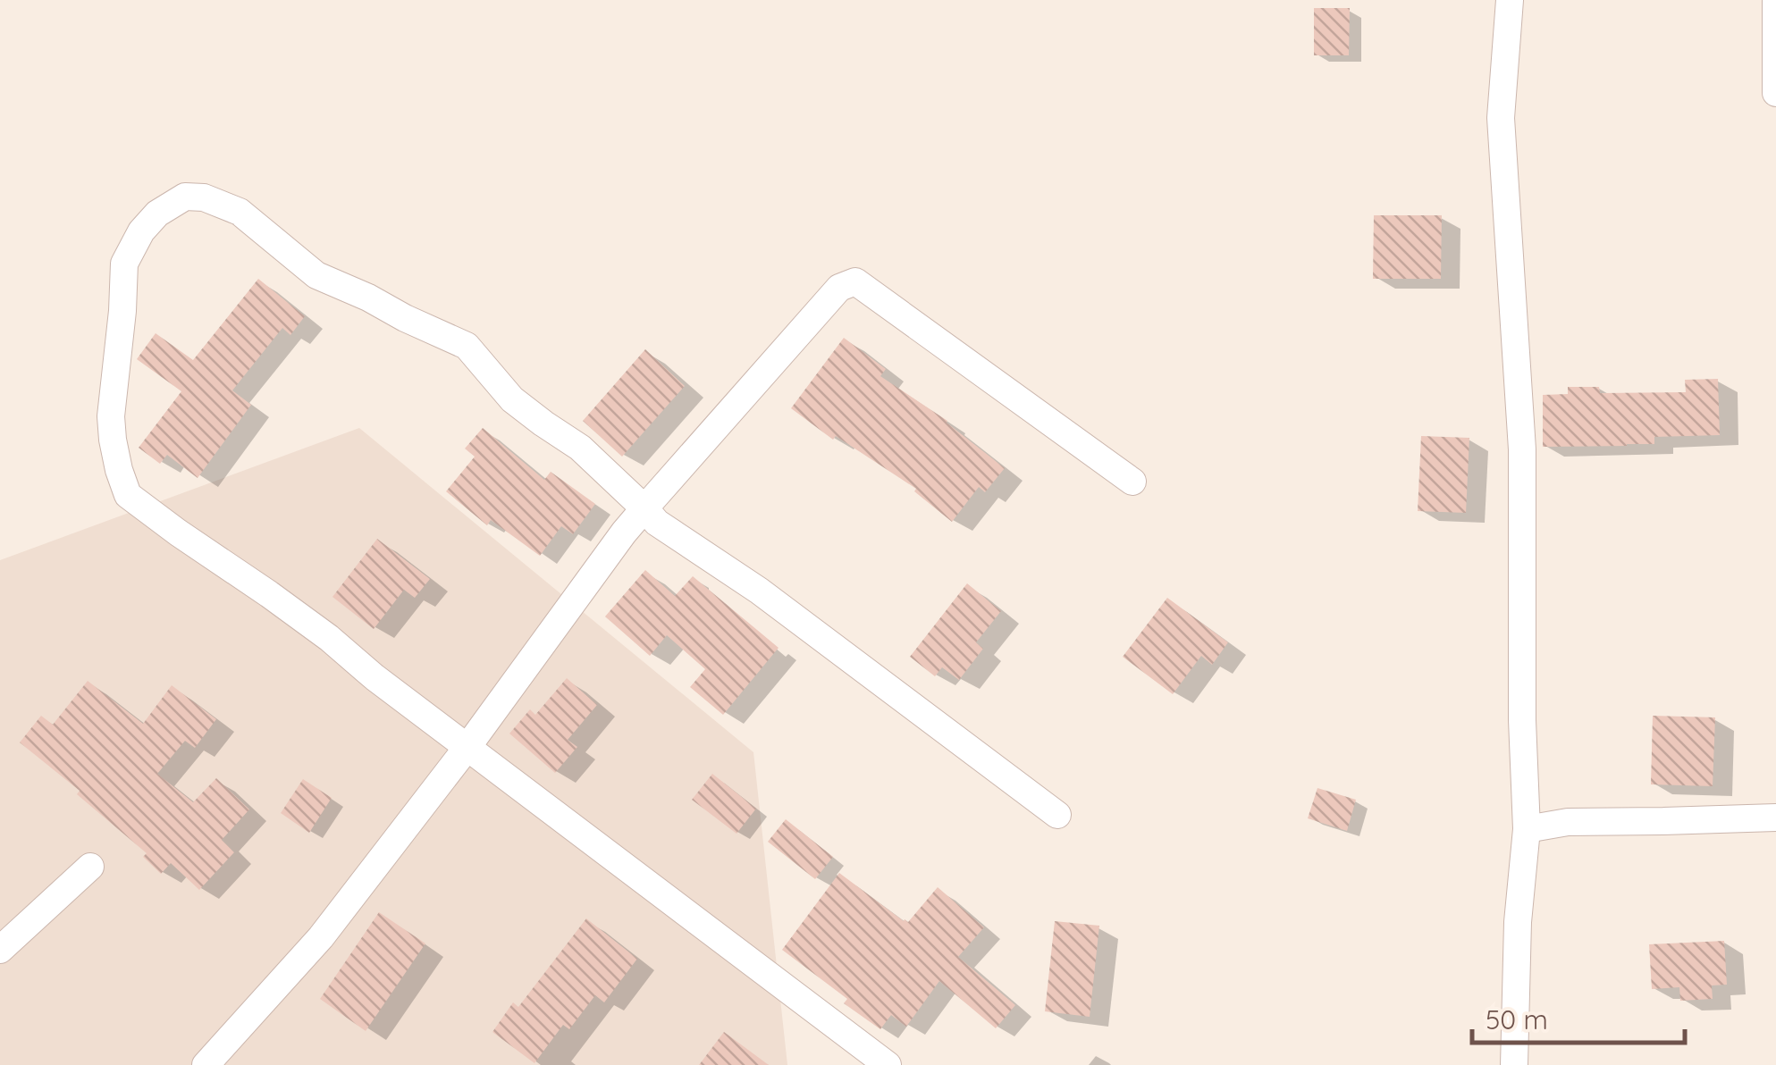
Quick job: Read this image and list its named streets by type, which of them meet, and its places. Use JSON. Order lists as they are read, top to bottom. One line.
{"scale_bar":"50 m"}
